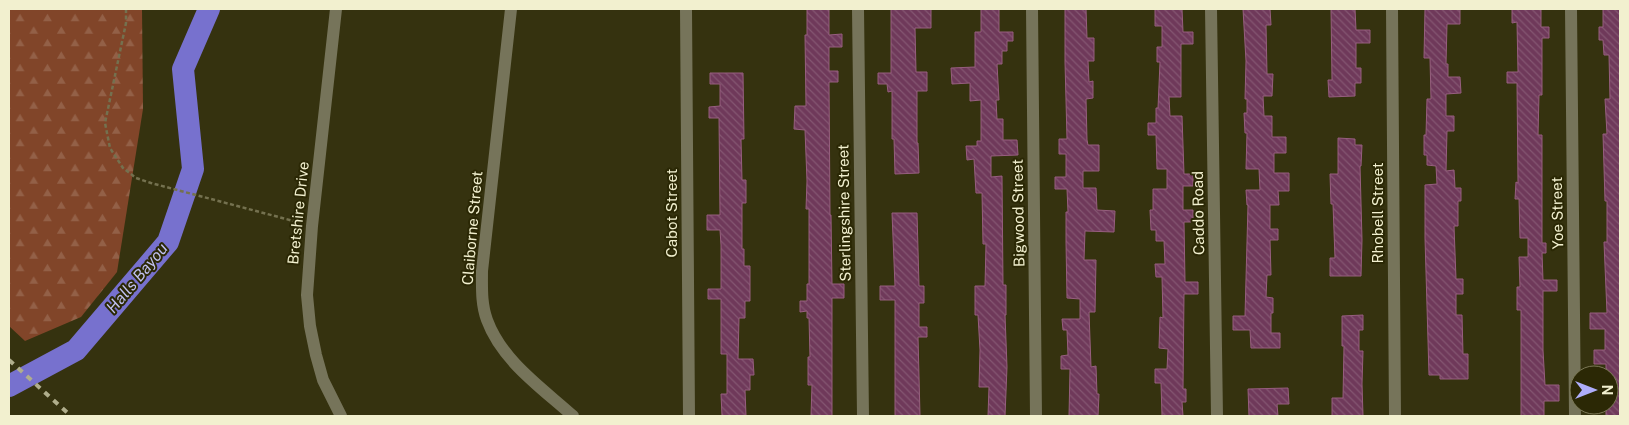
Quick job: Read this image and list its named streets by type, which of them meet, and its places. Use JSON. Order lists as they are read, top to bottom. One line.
{"streets":{"street":["Bretshire Drive","Cabot Street","Sterlingshire Street","Bigwood Street","Caddo Road","Rhobell Street","Yoe Street","Claiborne Street"]},"water":["Halls Bayou"],"north":"right"}
